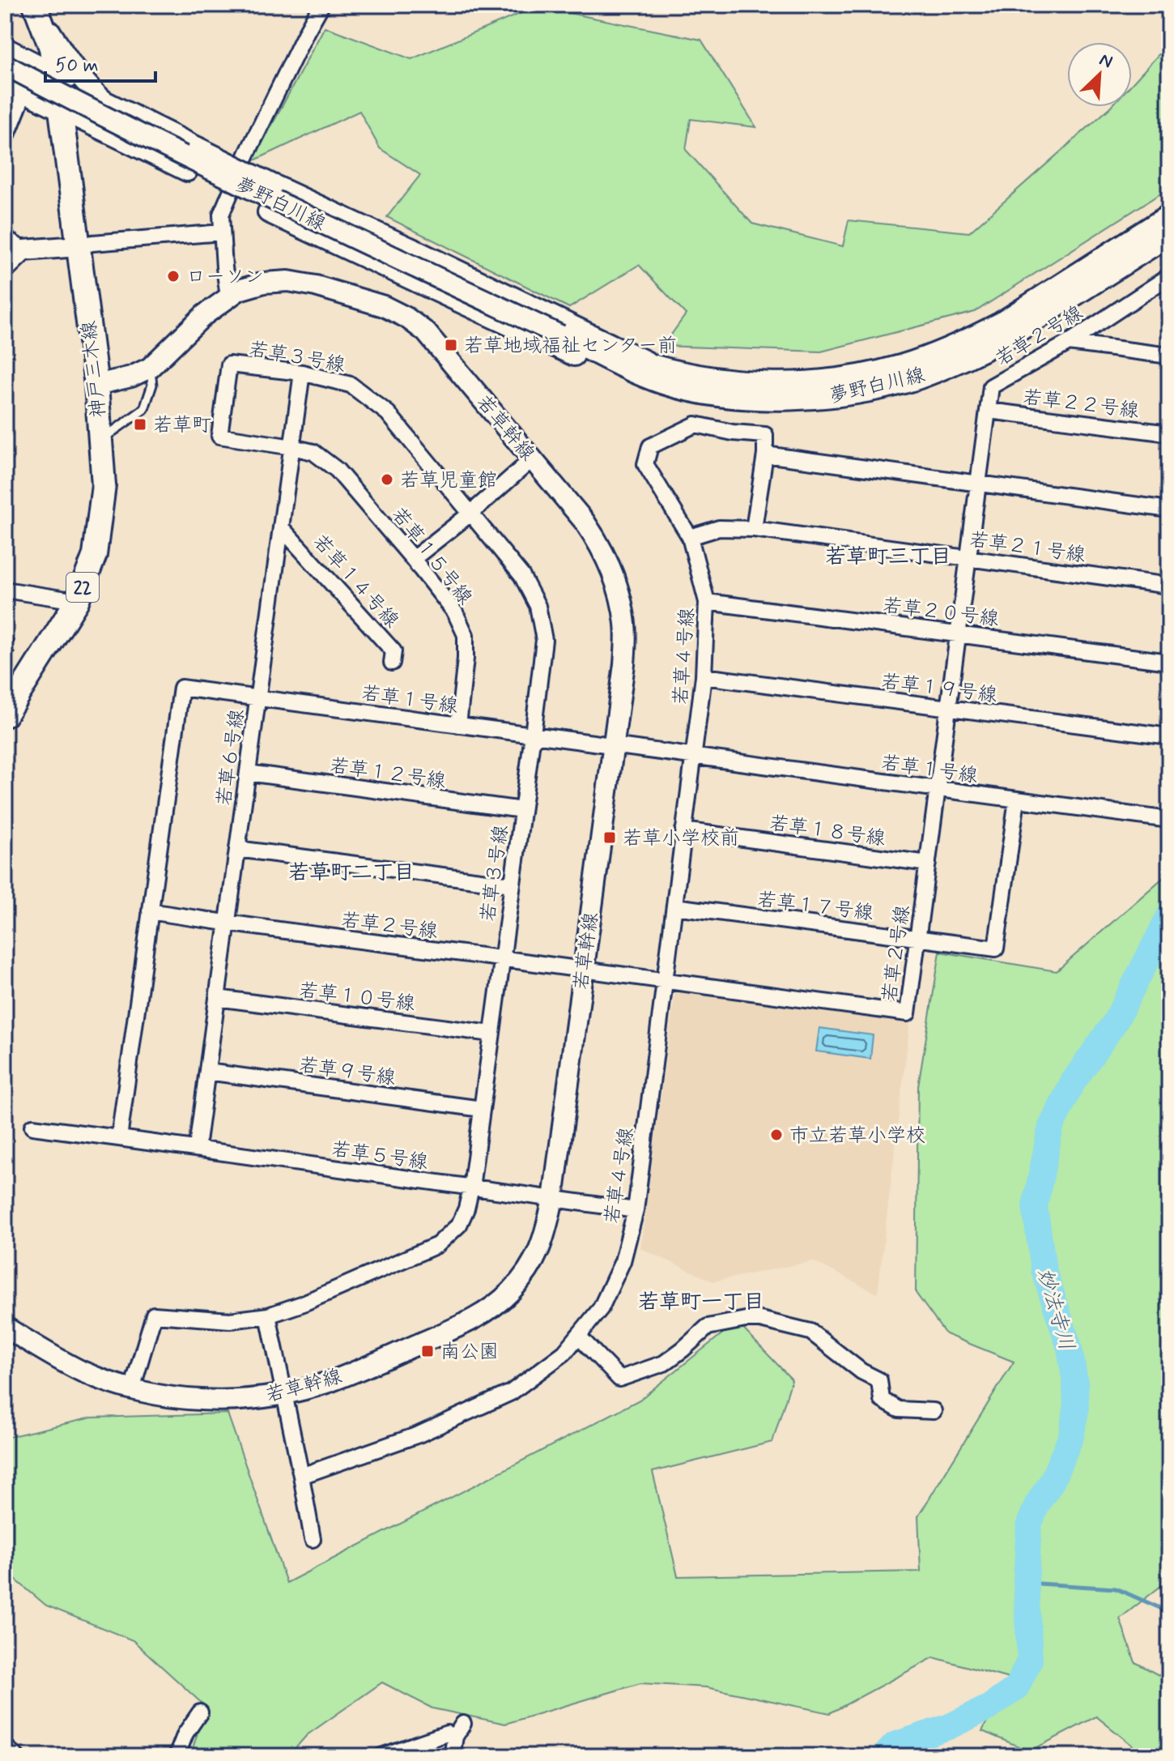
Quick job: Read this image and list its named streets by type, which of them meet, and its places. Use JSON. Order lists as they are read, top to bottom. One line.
{"streets":{"main road":["神戸三木線","22"],"street":["夢野白川線","若草２号線","若草３号線","若草２２号線","若草幹線","若草２１号線","若草１５号線","若草１４号線","若草２０号線","若草４号線","若草１９号線","若草１号線","若草６号線","若草１２号線","若草１８号線","若草１７号線","若草１０号線","若草９号線","若草５号線"]},"crossings":[["若草２号線","若草３号線"],["若草２号線","若草２２号線"],["若草２号線","若草幹線"],["若草２号線","若草２１号線"],["若草２号線","若草２０号線"],["若草２号線","若草４号線"],["若草２号線","若草１９号線"],["若草２号線","若草１号線"],["若草２号線","若草６号線"],["若草２号線","若草１８号線"],["若草２号線","若草１７号線"],["若草３号線","若草幹線"],["若草３号線","若草１５号線"],["若草３号線","若草１号線"],["若草３号線","若草６号線"],["若草３号線","若草１２号線"],["若草３号線","若草１０号線"],["若草３号線","若草９号線"],["若草３号線","若草５号線"],["若草幹線","若草１号線"],["若草幹線","若草５号線"],["若草２１号線","若草４号線"],["若草１５号線","若草１号線"],["若草１５号線","若草６号線"],["若草１４号線","若草６号線"],["若草２０号線","若草４号線"],["若草４号線","若草１９号線"],["若草４号線","若草１号線"],["若草４号線","若草１８号線"],["若草４号線","若草１７号線"],["若草４号線","若草５号線"],["若草１号線","若草６号線"],["若草１号線","若草１７号線"],["若草１号線","若草５号線"],["若草６号線","若草１２号線"],["若草６号線","若草１０号線"],["若草６号線","若草９号線"],["若草６号線","若草５号線"]],"districts":["若草町三丁目","若草町二丁目","若草町一丁目"],"water":["妙法寺川"],"places":{"other":["ローソン","若草児童館","市立若草小学校"],"transit":["若草地域福祉センター前","若草町","若草小学校前","南公園"]},"scale_bar":"50 m","north":"top right"}
